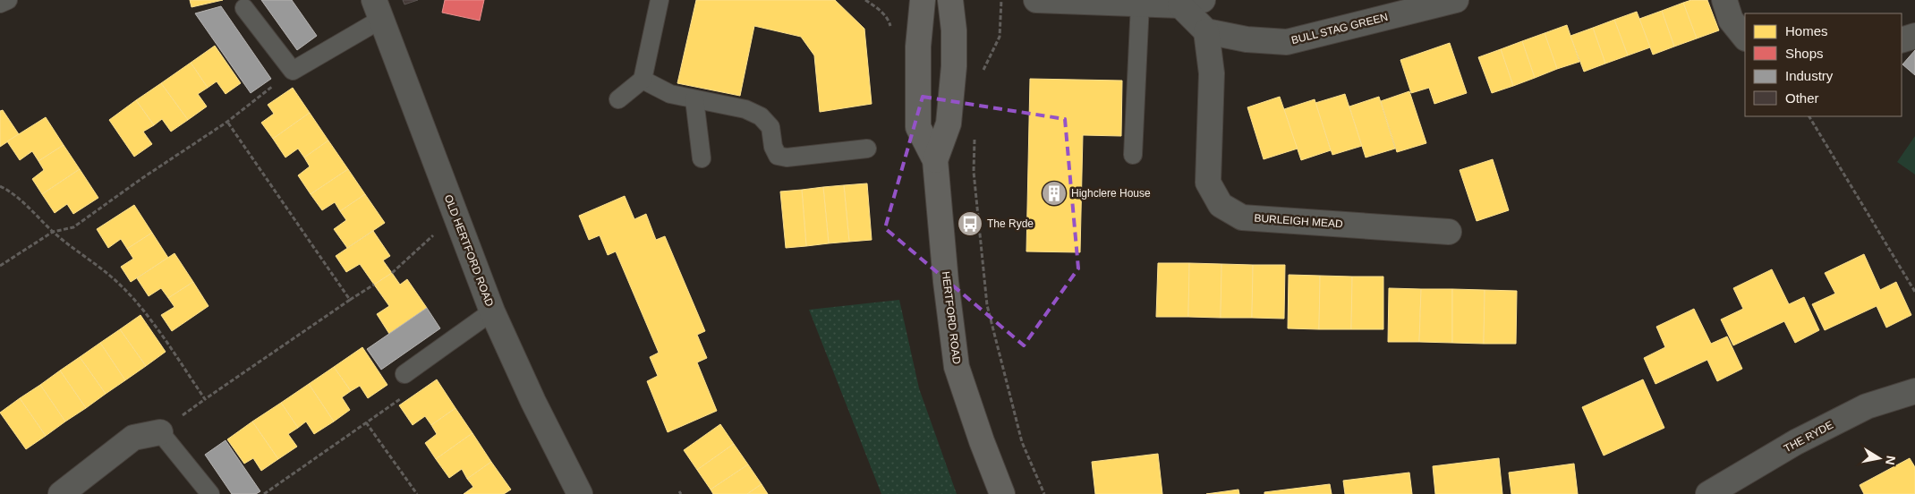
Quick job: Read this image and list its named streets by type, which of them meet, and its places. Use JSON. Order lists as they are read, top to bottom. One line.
{"streets":{"main road":["HERTFORD ROAD"],"street":["BULL STAG GREEN","BURLEIGH MEAD","OLD HERTFORD ROAD","THE RYDE"]},"crossings":[["BULL STAG GREEN","BURLEIGH MEAD"]],"places":{"building":["Highclere House"],"bus stop":["The Ryde"]},"legend":["Homes","Shops","Industry","Other"],"north":"right"}
